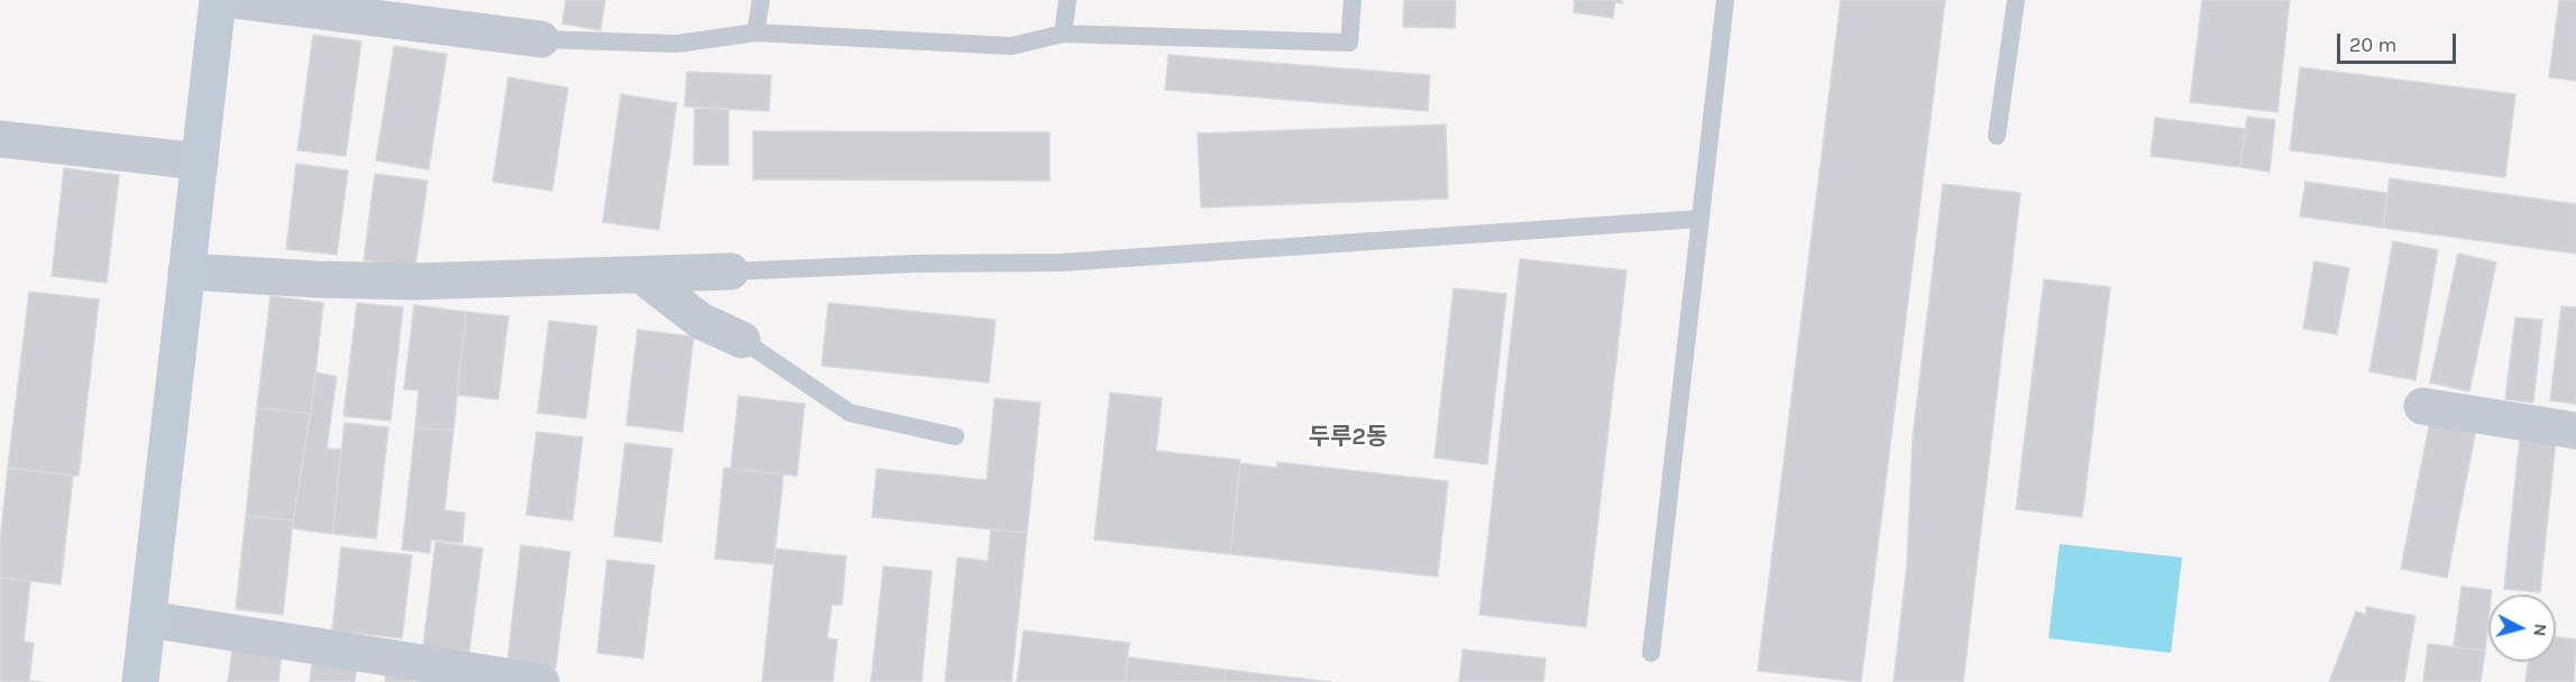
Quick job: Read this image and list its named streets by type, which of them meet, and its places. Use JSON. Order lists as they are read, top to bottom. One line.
{"districts":["두루2동"],"scale_bar":"20 m","north":"right"}
